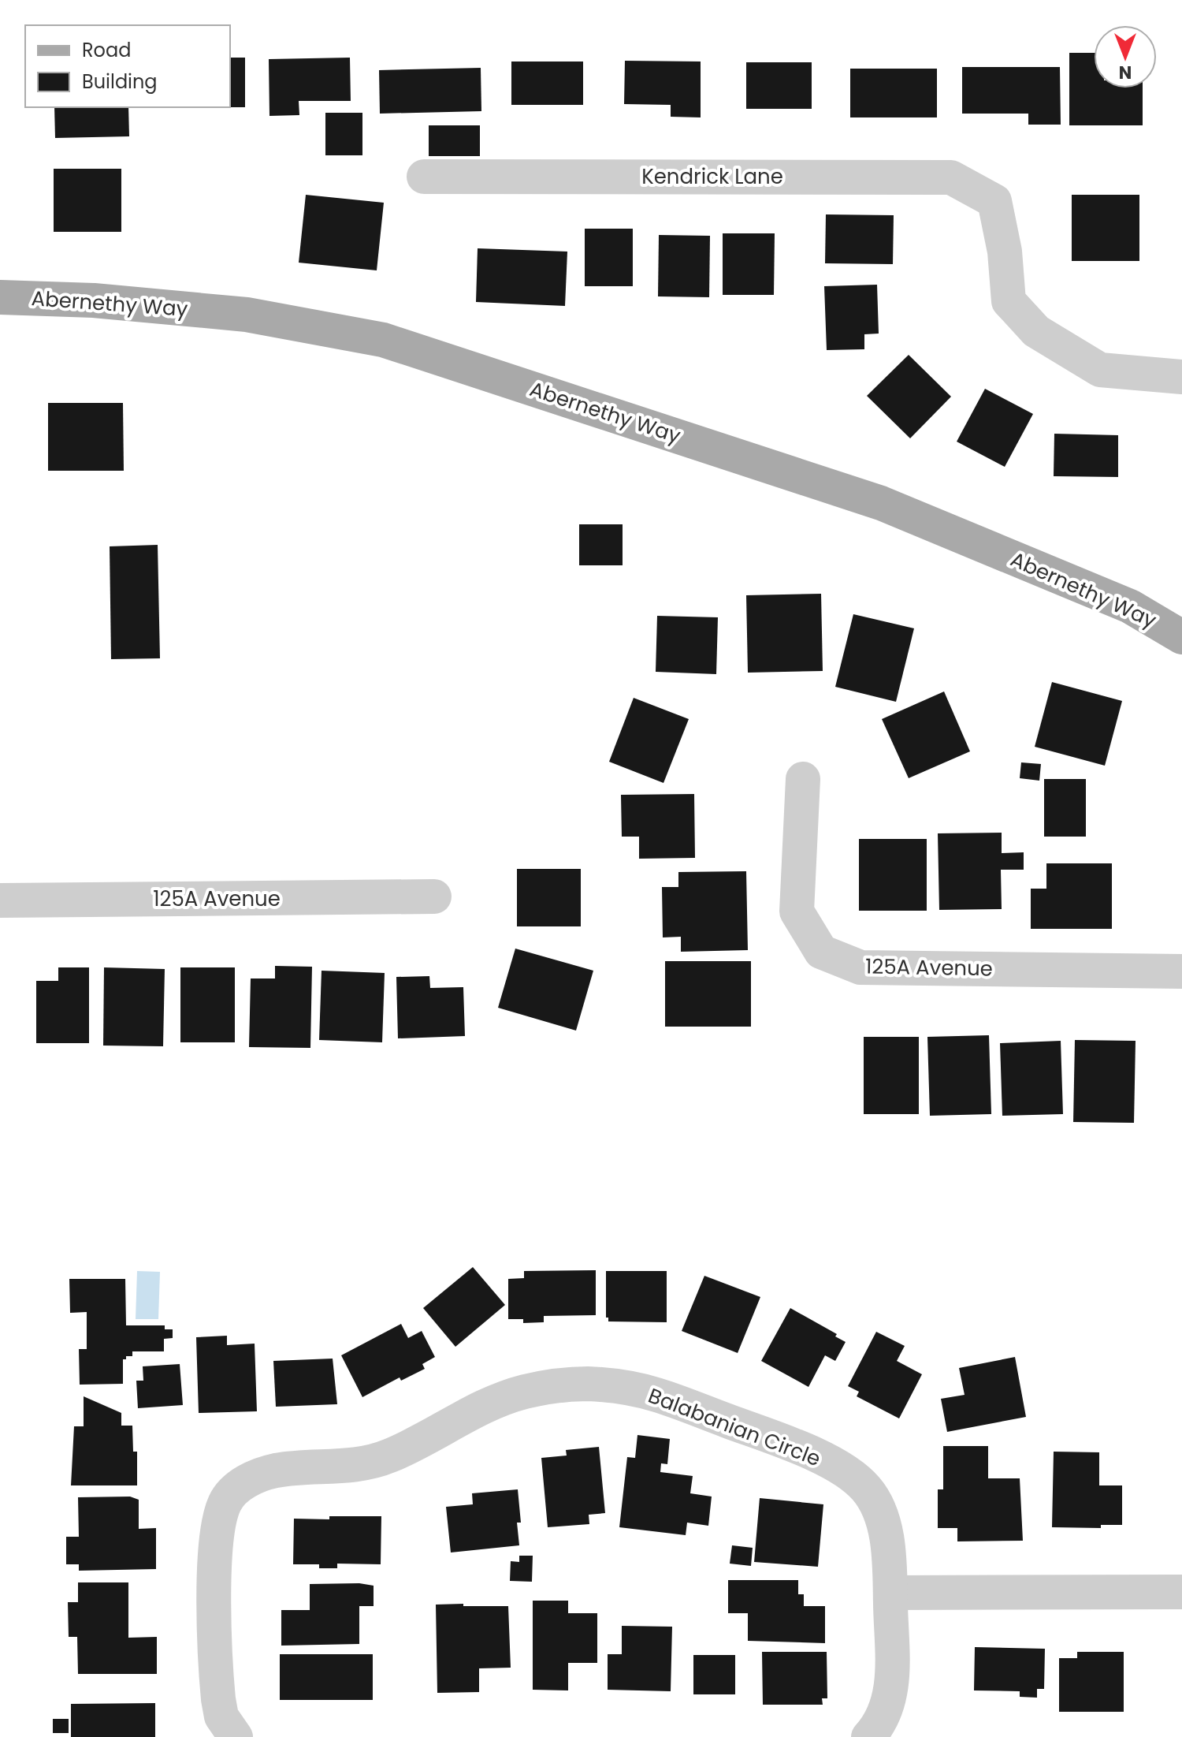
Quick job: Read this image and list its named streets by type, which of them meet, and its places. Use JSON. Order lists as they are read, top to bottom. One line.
{"streets":{"main road":["Abernethy Way"],"street":["Kendrick Lane","125A Avenue","Balabanian Circle"]},"legend":["Road","Building"],"north":"bottom"}
